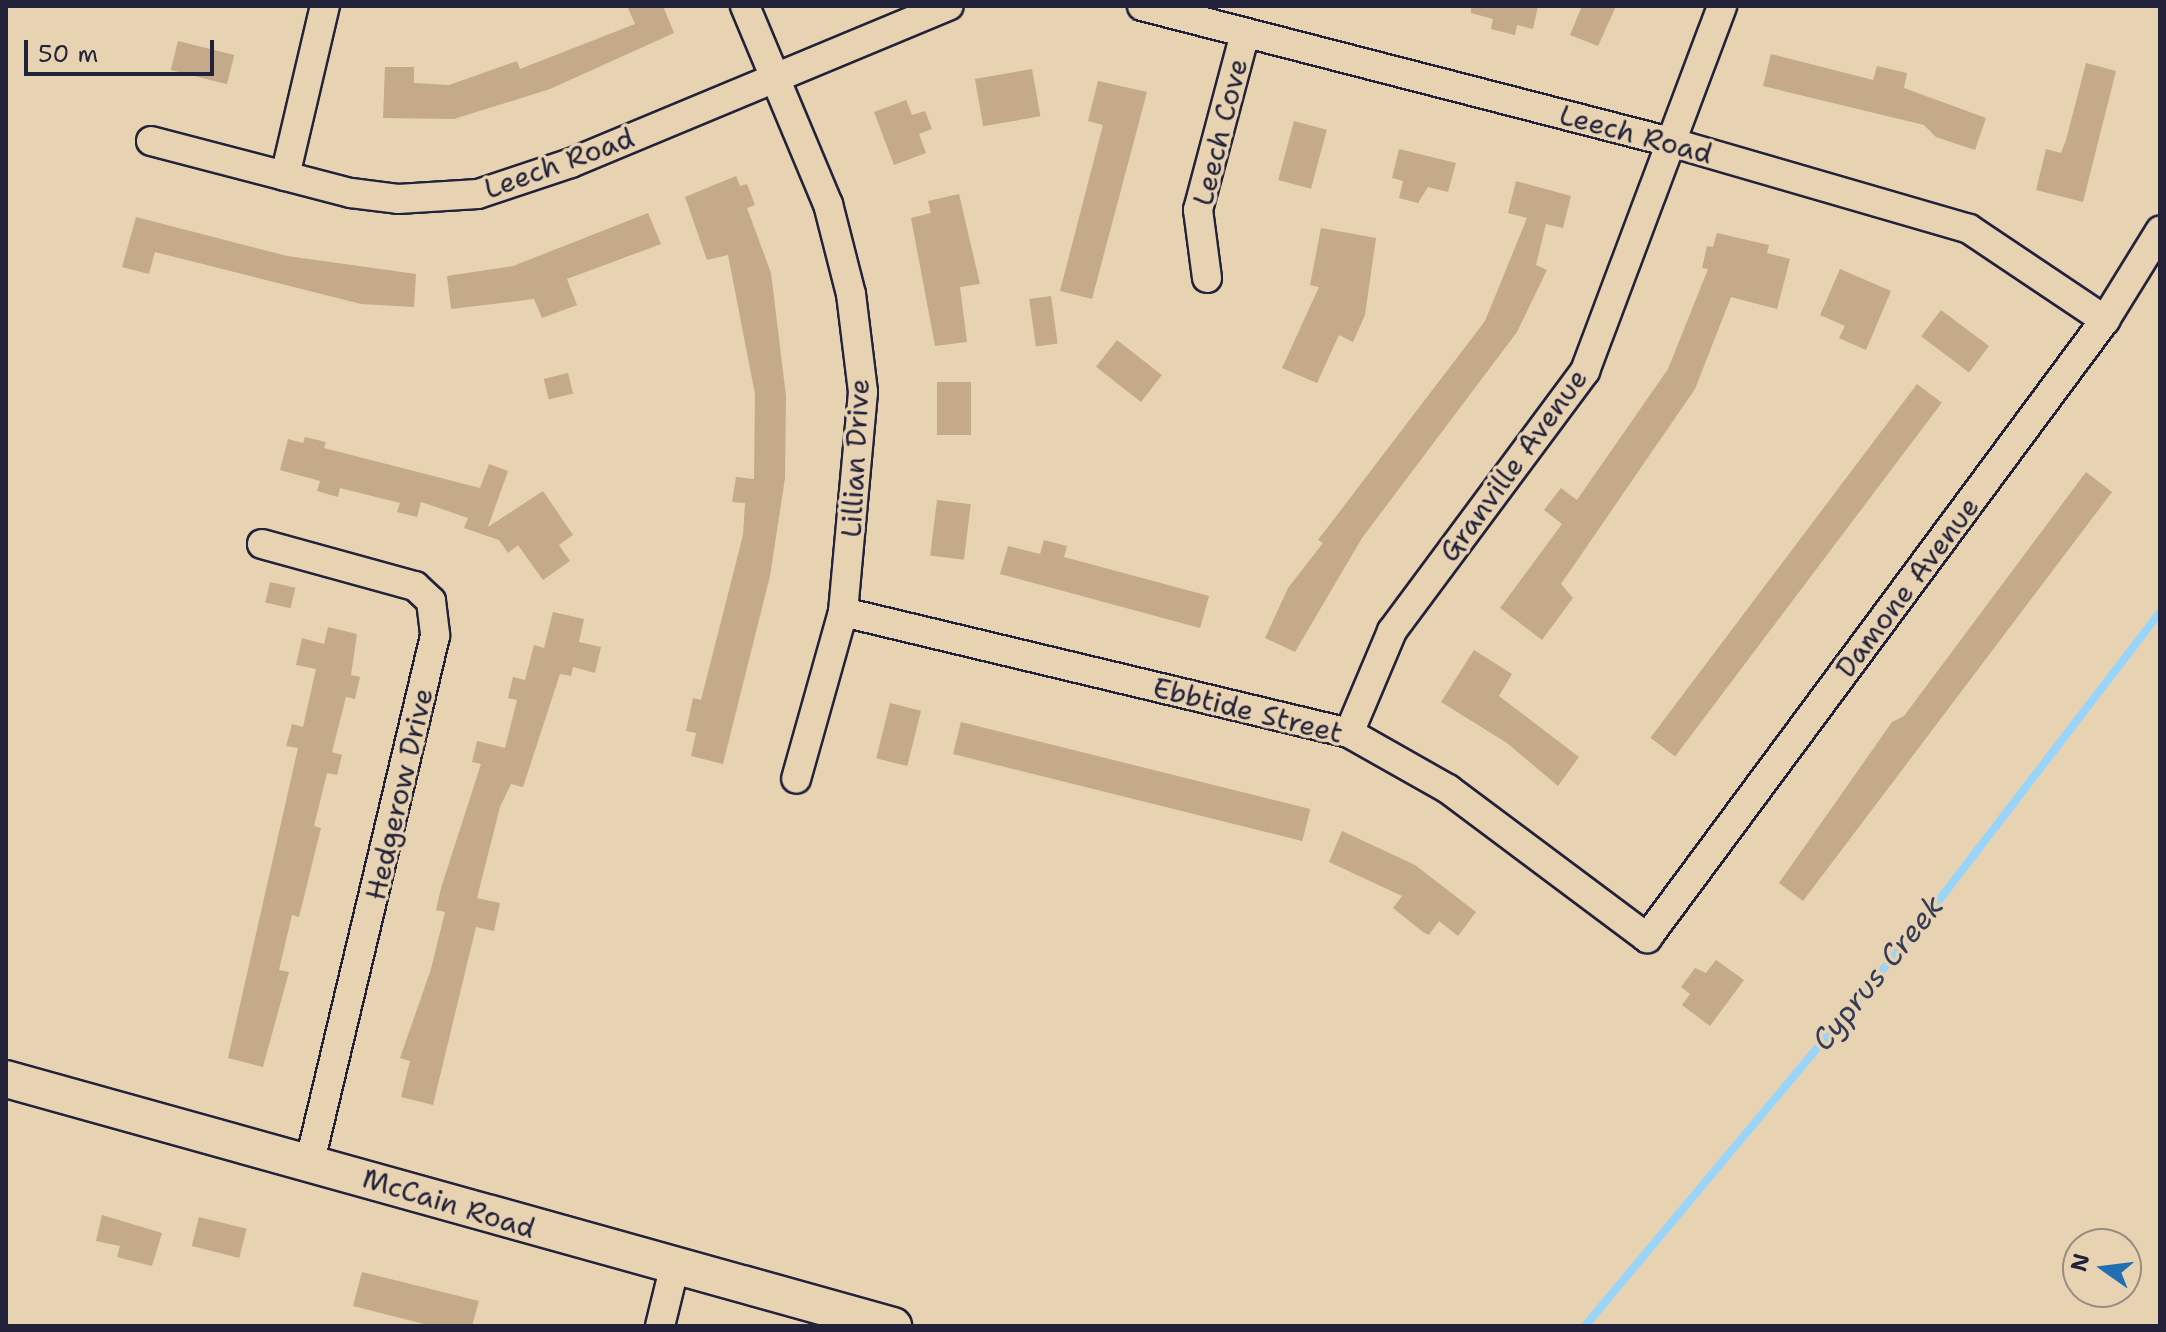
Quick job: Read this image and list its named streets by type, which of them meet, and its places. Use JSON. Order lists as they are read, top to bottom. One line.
{"streets":{"street":["Leech Cove","Leech Road","Lillian Drive","Granville Avenue","Damone Avenue","Ebbtide Street","Hedgerow Drive","McCain Road"]},"crossings":[["Leech Cove","Leech Road"],["Leech Road","Lillian Drive"],["Leech Road","Granville Avenue"],["Leech Road","Damone Avenue"],["Lillian Drive","Ebbtide Street"],["Granville Avenue","Ebbtide Street"],["Damone Avenue","Ebbtide Street"],["Hedgerow Drive","McCain Road"]],"water":["Cyprus Creek"],"scale_bar":"50 m","north":"left"}
